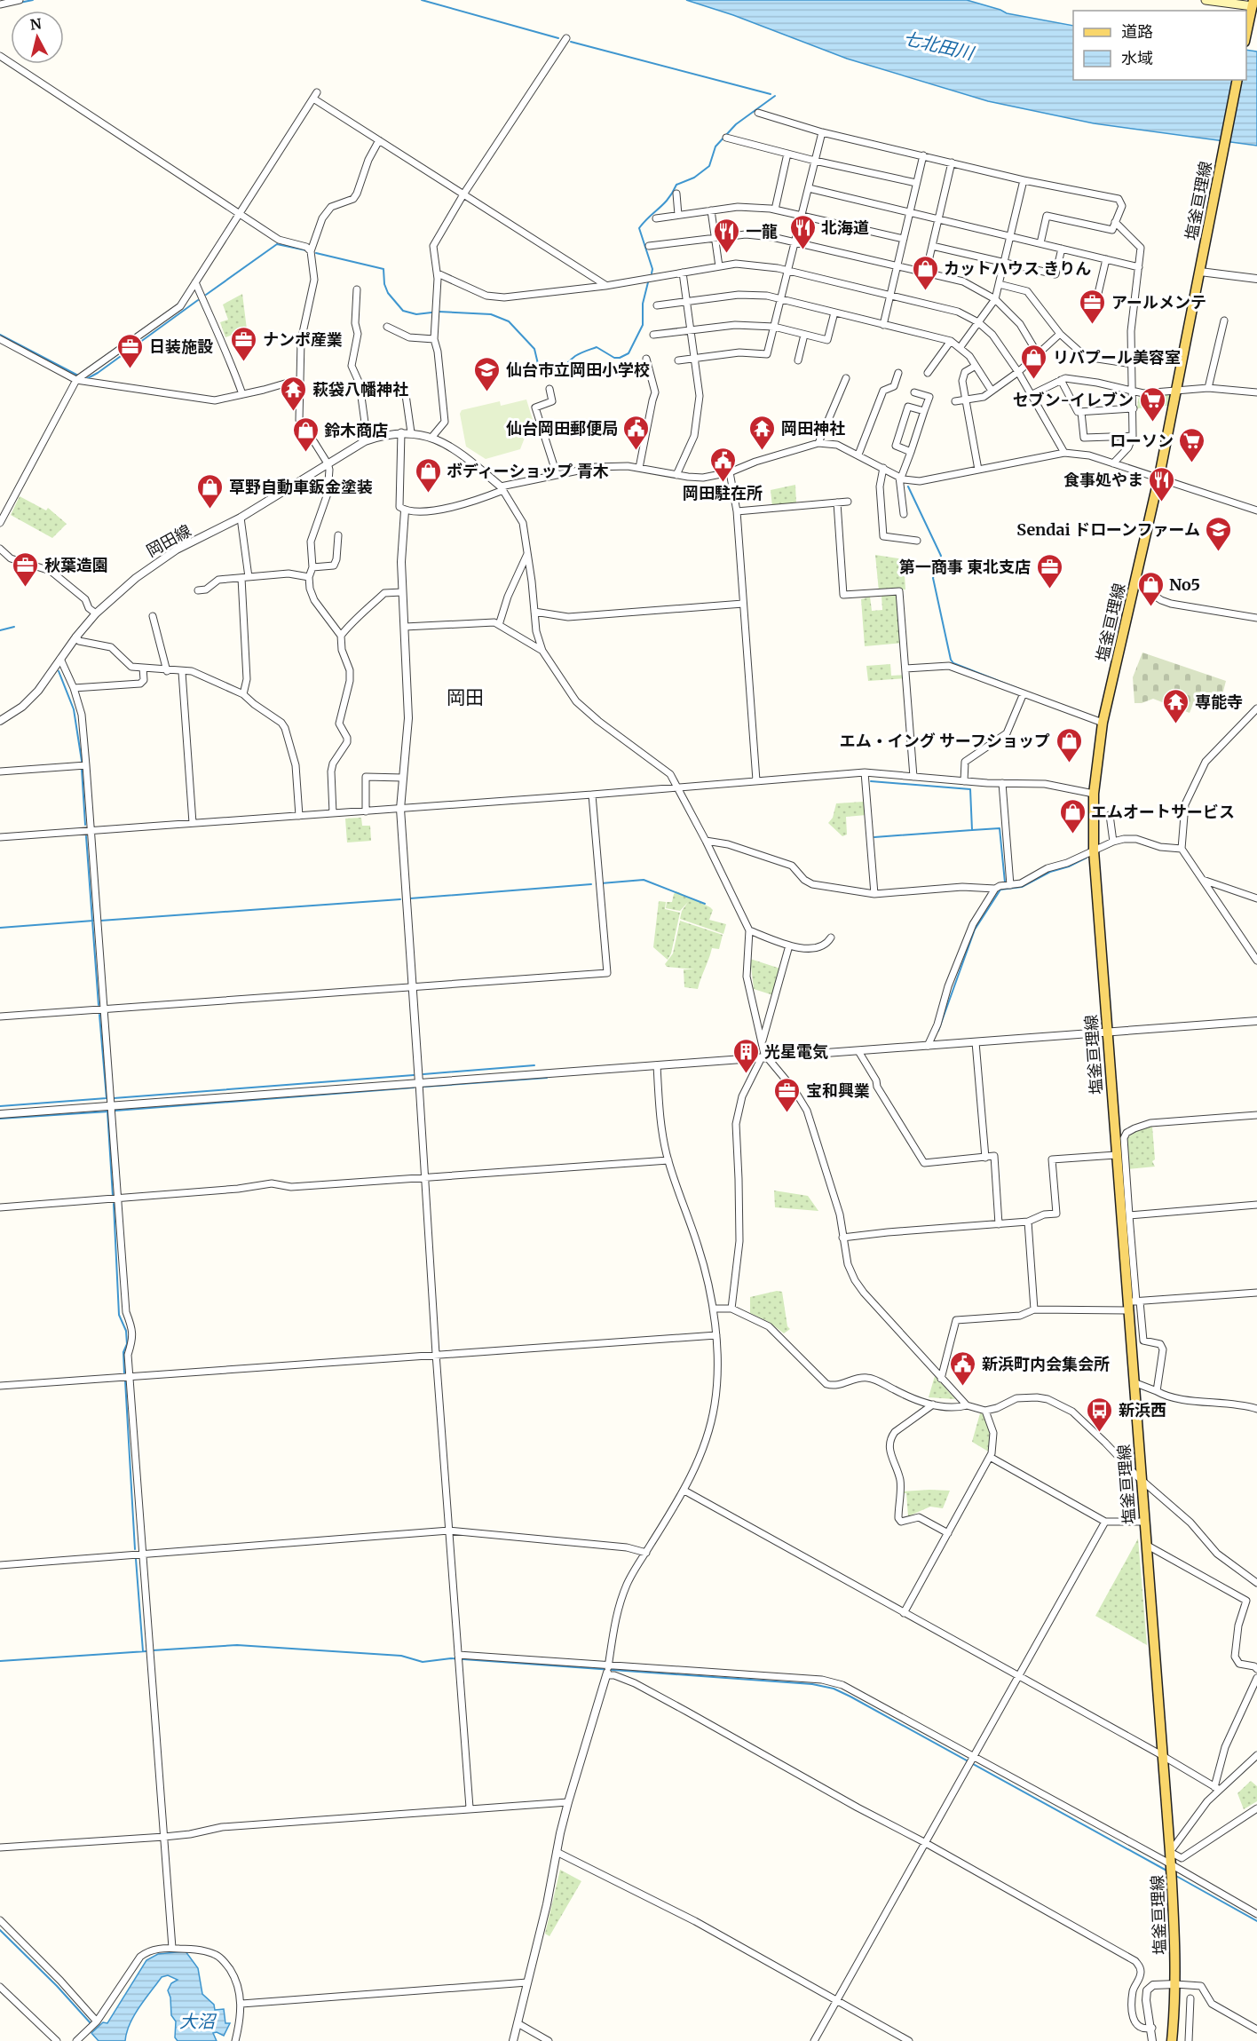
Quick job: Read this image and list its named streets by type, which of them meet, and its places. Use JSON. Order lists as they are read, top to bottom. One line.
{"streets":{"main road":["塩釜亘理線"],"street":["岡田線"]},"districts":["岡田"],"water":["七北田川","大沼"],"places":{"restaurant":["北海道","一龍","食事処やま"],"shop":["カットハウス きりん","リバプール美容室","鈴木商店","ボディーショップ 青木","草野自動車鈑金塗装","No5","エム・イング サーフショップ","エムオートサービス"],"office":["アールメンテ","ナンポ産業","日装施設","秋葉造園","第一商事 東北支店","宝和興業"],"school or university":["仙台市立岡田小学校","Sendai ドローンファーム"],"temple":["萩袋八幡神社","岡田神社","専能寺"],"supermarket":["セブン-イレブン","ローソン"],"public building":["仙台岡田郵便局","岡田駐在所","新浜町内会集会所"],"building":["光星電気"],"bus stop":["新浜西"]},"legend":["道路","水域"],"north":"top"}
